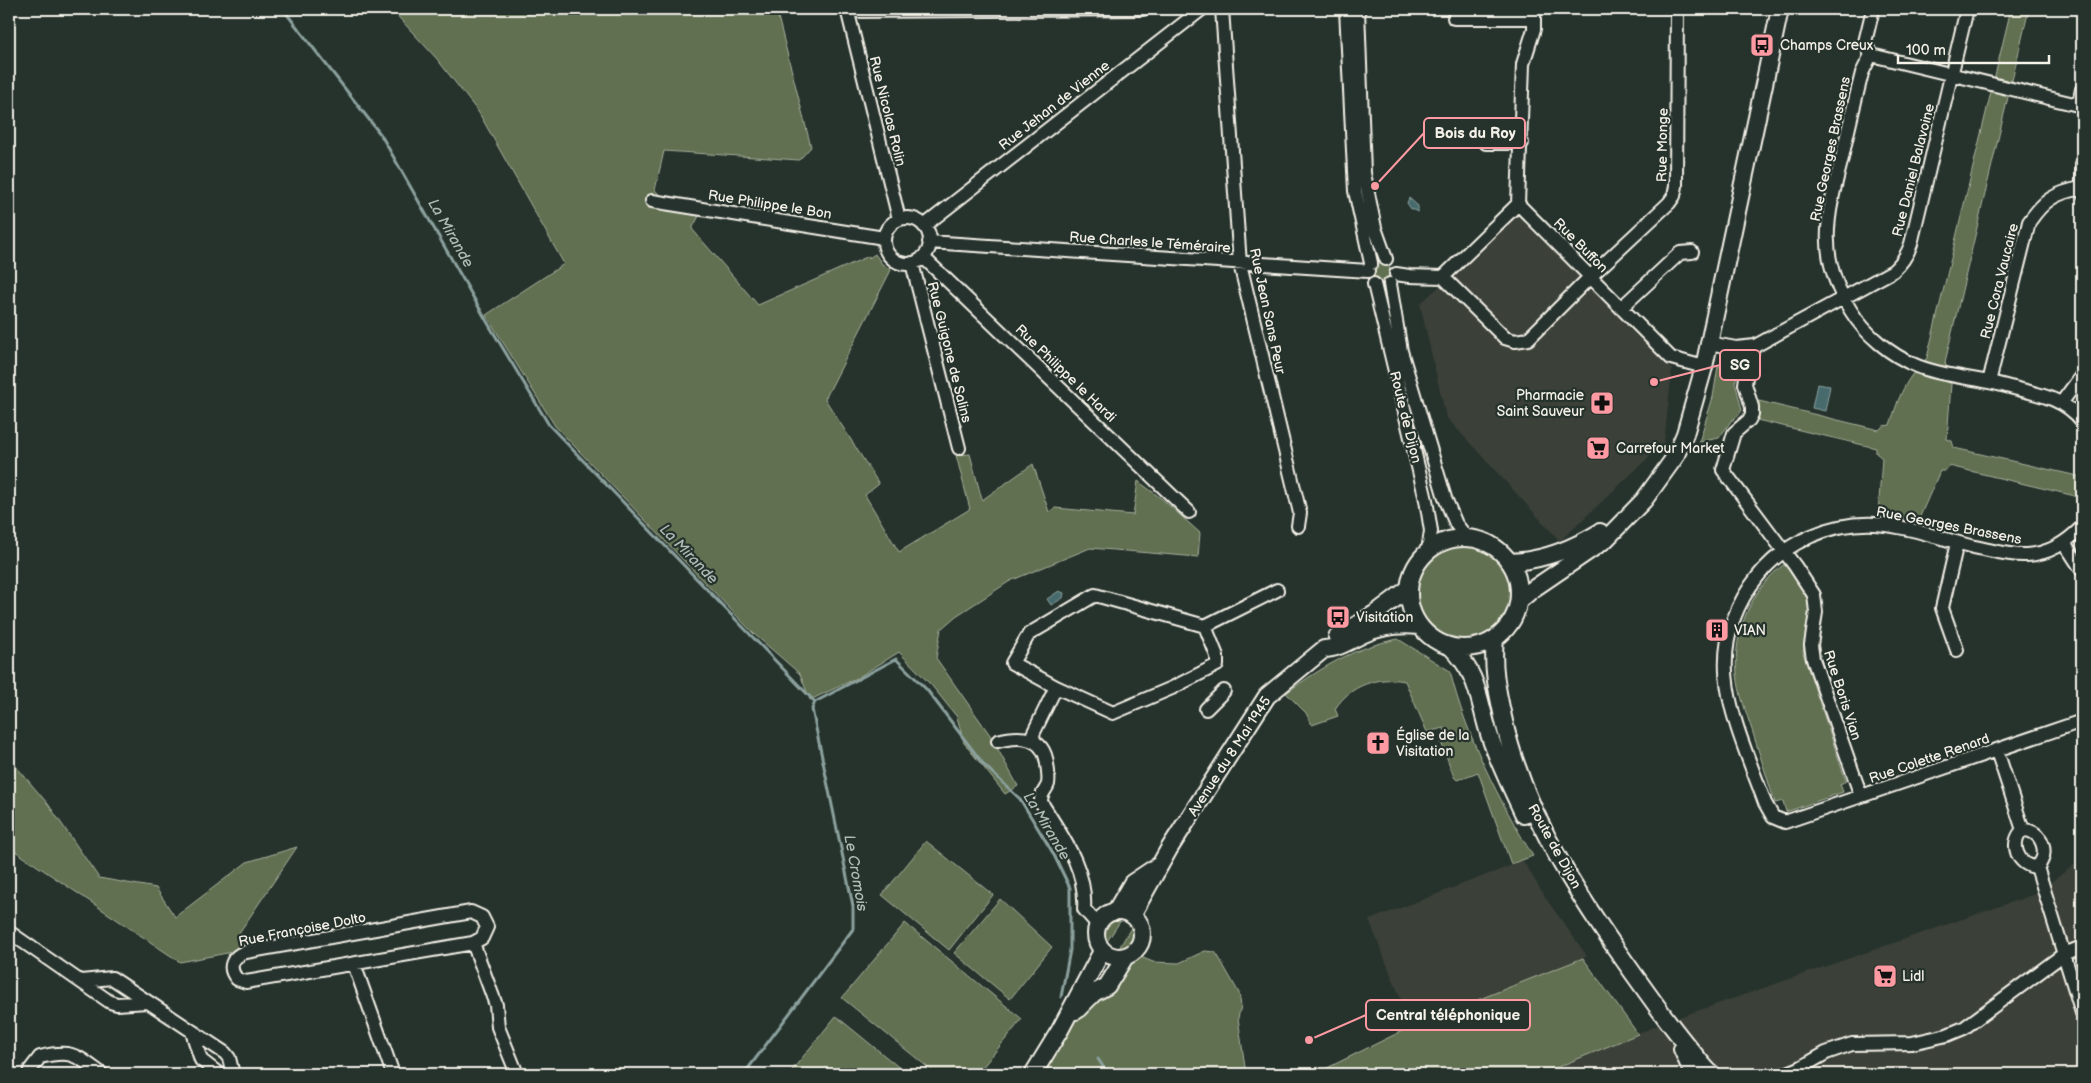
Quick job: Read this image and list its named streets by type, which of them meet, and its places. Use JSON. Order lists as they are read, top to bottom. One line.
{"streets":{"main road":["Route de Dijon","Avenue du 8 Mai 1945"],"street":["Rue Jehan de Vienne","Rue Nicolas Rolin","Rue Monge","Rue Georges Brassens","Rue Daniel Balavoine","Rue Philippe le Bon","Rue Charles le Téméraire","Rue Buffon","Rue Cora Vaucaire","Rue Jean Sans Peur","Rue Guigone de Salins","Rue Philippe le Hardi","Rue Boris Vian","Rue Colette Renard","Rue Françoise Dolto"]},"crossings":[["Rue Jehan de Vienne","Rue Nicolas Rolin"],["Rue Jehan de Vienne","Rue Philippe le Bon"],["Rue Jehan de Vienne","Rue Charles le Téméraire"],["Rue Jehan de Vienne","Rue Guigone de Salins"],["Rue Jehan de Vienne","Rue Philippe le Hardi"],["Rue Nicolas Rolin","Rue Philippe le Bon"],["Rue Nicolas Rolin","Rue Charles le Téméraire"],["Rue Nicolas Rolin","Rue Guigone de Salins"],["Rue Nicolas Rolin","Rue Philippe le Hardi"],["Rue Monge","Rue Buffon"],["Rue Georges Brassens","Rue Daniel Balavoine"],["Rue Georges Brassens","Rue Cora Vaucaire"],["Rue Georges Brassens","Rue Boris Vian"],["Rue Georges Brassens","Rue Colette Renard"],["Rue Daniel Balavoine","Rue Boris Vian"],["Rue Philippe le Bon","Rue Charles le Téméraire"],["Rue Philippe le Bon","Rue Guigone de Salins"],["Rue Philippe le Bon","Rue Philippe le Hardi"],["Rue Charles le Téméraire","Rue Jean Sans Peur"],["Rue Charles le Téméraire","Rue Guigone de Salins"],["Rue Charles le Téméraire","Rue Philippe le Hardi"],["Rue Charles le Téméraire","Route de Dijon"],["Rue Guigone de Salins","Rue Philippe le Hardi"],["Route de Dijon","Avenue du 8 Mai 1945"],["Rue Boris Vian","Rue Colette Renard"]],"water":["La Mirande","Le Cromois"],"places":{"bus stop":["Champs Creux","Visitation"],"other":["Bois du Roy","SG","Central téléphonique"],"pharmacy":["Pharmacie Saint Sauveur"],"supermarket":["Carrefour Market","Lidl"],"building":["VIAN"],"church":["Église de la Visitation"]},"scale_bar":"100 m"}
